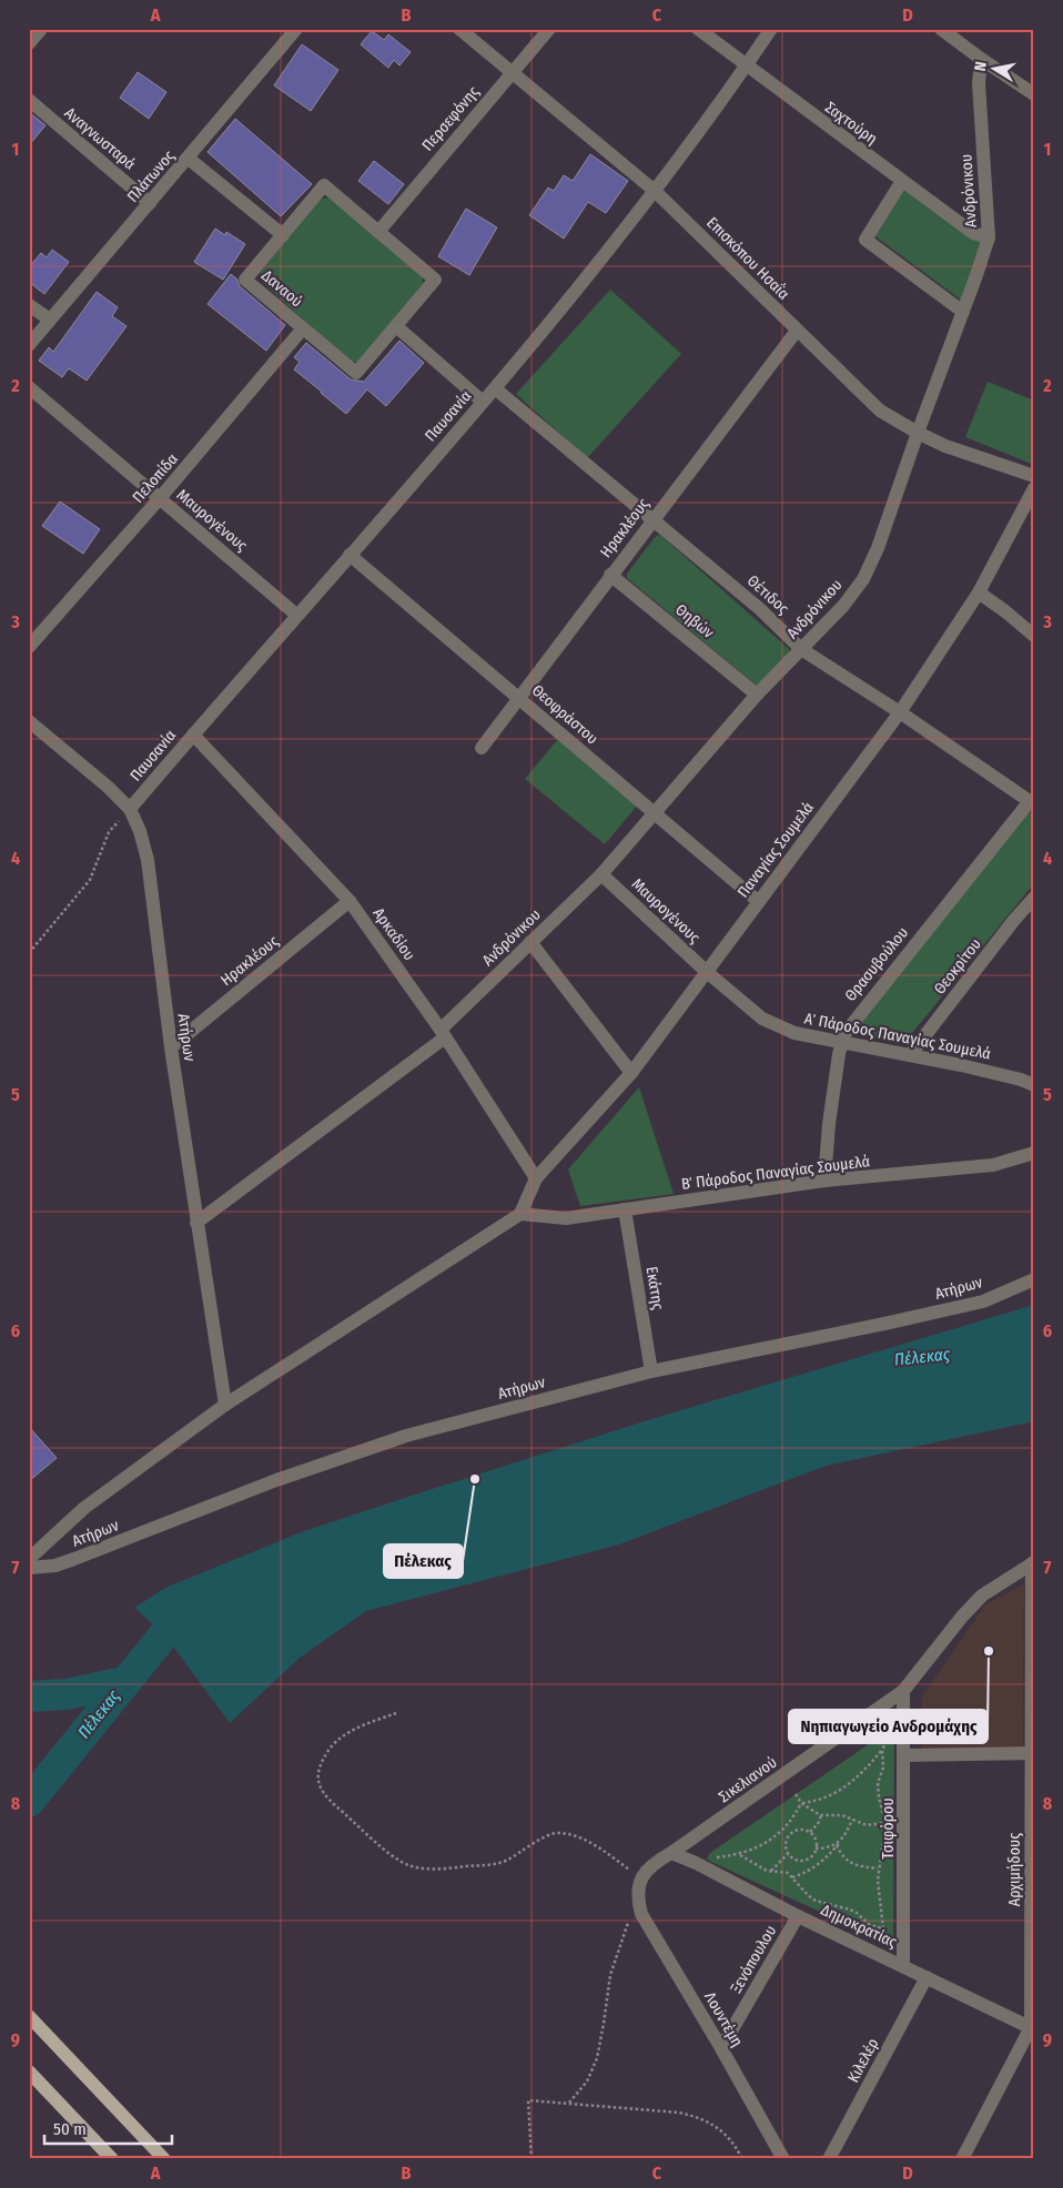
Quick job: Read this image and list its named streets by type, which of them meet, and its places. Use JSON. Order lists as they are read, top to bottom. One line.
{"streets":{"street":["Περσεφόνης","Σαχτούρη","Αναγνωσταρά","Πλάτωνος","Ανδρόνικου","Επισκόπου Ησαΐα","Δαναού","Παυσανία","Πελοπίδα","Μαυρογένους","Ηρακλέους","Θέτιδος","Θηβών","Θεοφράστου","Παναγίας Σουμελά","Αρκαδίου","Θρασυβούλου","Θεοκρίτου","Α΄ Πάροδος Παναγίας Σουμελά","Ατήρων","Β΄ Πάροδος Παναγίας Σουμελά","Εκάτης","Σικελιανού","Τσιφόρου","Αρχιμήδους","Δημοκρατίας","Ξενόπουλου","Λουντέμη","Κιλελέρ"]},"crossings":[["Περσεφόνης","Επισκόπου Ησαΐα"],["Περσεφόνης","Δαναού"],["Σαχτούρη","Ανδρόνικου"],["Σαχτούρη","Παυσανία"],["Αναγνωσταρά","Πλάτωνος"],["Ανδρόνικου","Επισκόπου Ησαΐα"],["Ανδρόνικου","Μαυρογένους"],["Ανδρόνικου","Θέτιδος"],["Ανδρόνικου","Θηβών"],["Ανδρόνικου","Θεοφράστου"],["Ανδρόνικου","Αρκαδίου"],["Ανδρόνικου","Ατήρων"],["Επισκόπου Ησαΐα","Παυσανία"],["Επισκόπου Ησαΐα","Ηρακλέους"],["Δαναού","Πελοπίδα"],["Παυσανία","Μαυρογένους"],["Παυσανία","Θέτιδος"],["Παυσανία","Θεοφράστου"],["Παυσανία","Αρκαδίου"],["Παυσανία","Ατήρων"],["Πελοπίδα","Μαυρογένους"],["Μαυρογένους","Παναγίας Σουμελά"],["Μαυρογένους","Α΄ Πάροδος Παναγίας Σουμελά"],["Ηρακλέους","Θέτιδος"],["Ηρακλέους","Θηβών"],["Ηρακλέους","Θεοφράστου"],["Ηρακλέους","Αρκαδίου"],["Ηρακλέους","Ατήρων"],["Θέτιδος","Παναγίας Σουμελά"],["Θέτιδος","Θρασυβούλου"],["Θεοφράστου","Παναγίας Σουμελά"],["Παναγίας Σουμελά","Αρκαδίου"],["Παναγίας Σουμελά","Α΄ Πάροδος Παναγίας Σουμελά"],["Παναγίας Σουμελά","Β΄ Πάροδος Παναγίας Σουμελά"],["Θρασυβούλου","Α΄ Πάροδος Παναγίας Σουμελά"],["Θρασυβούλου","Β΄ Πάροδος Παναγίας Σουμελά"],["Θεοκρίτου","Α΄ Πάροδος Παναγίας Σουμελά"],["Ατήρων","Εκάτης"],["Β΄ Πάροδος Παναγίας Σουμελά","Εκάτης"],["Σικελιανού","Τσιφόρου"],["Σικελιανού","Αρχιμήδους"],["Σικελιανού","Δημοκρατίας"],["Σικελιανού","Λουντέμη"],["Τσιφόρου","Δημοκρατίας"],["Αρχιμήδους","Δημοκρατίας"],["Δημοκρατίας","Ξενόπουλου"],["Δημοκρατίας","Κιλελέρ"],["Ξενόπουλου","Λουντέμη"]],"water":["Πέλεκας"],"places":["Πέλεκας","Νηπιαγωγείο Ανδρομάχης"],"scale_bar":"50 m","north":"left","grid":{"columns":["A","B","C","D"],"rows":["1","2","3","4","5","6","7","8","9"]}}
